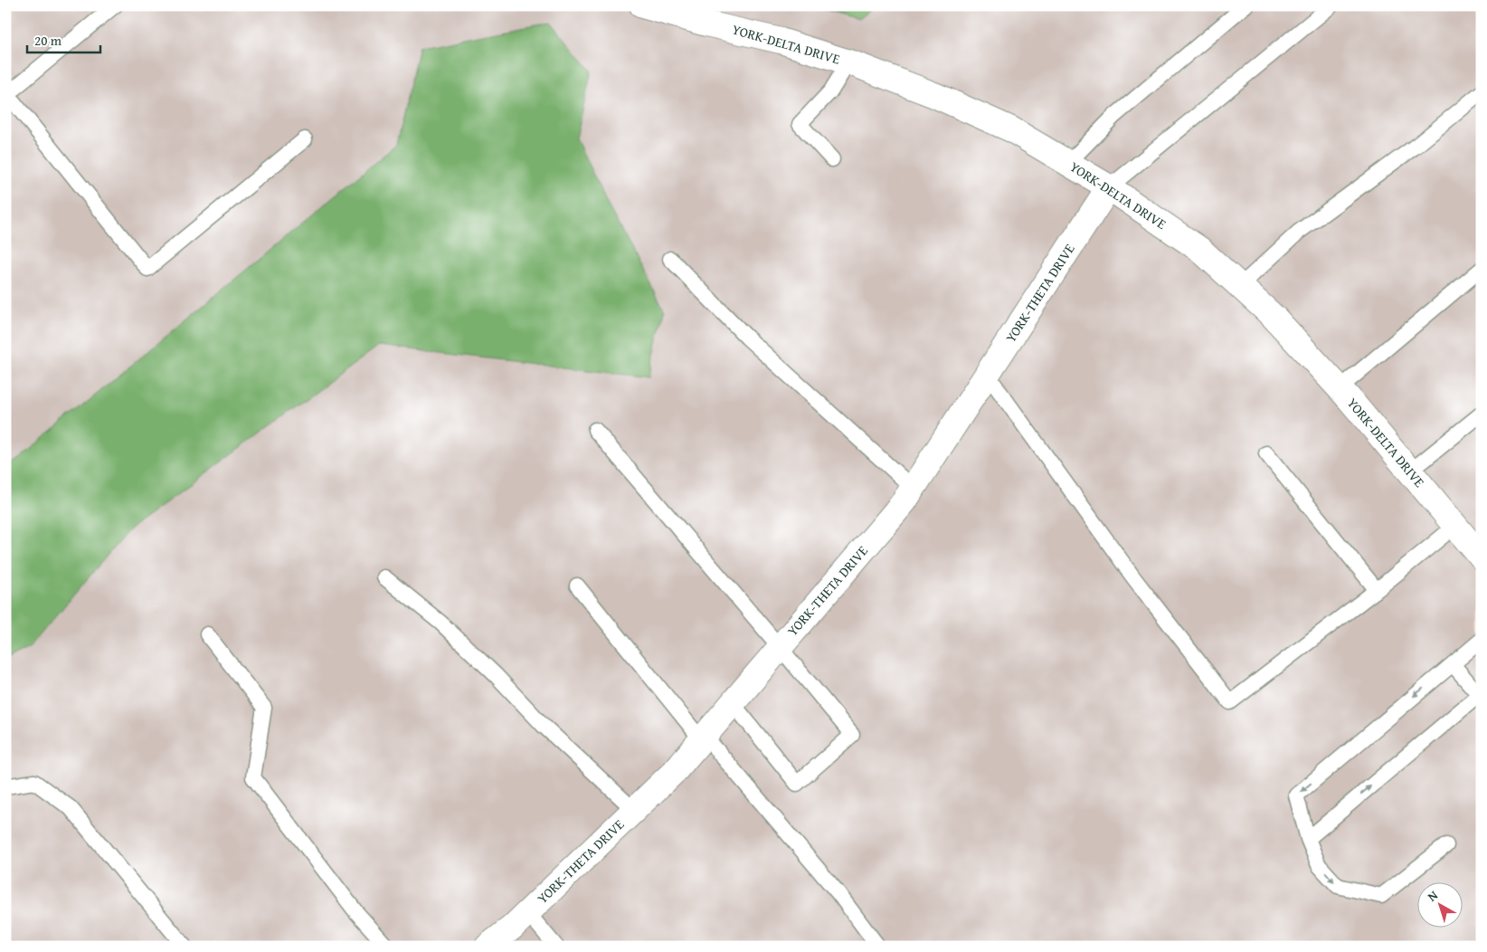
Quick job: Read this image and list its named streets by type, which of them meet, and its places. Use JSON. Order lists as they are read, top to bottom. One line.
{"streets":{"street":["YORK-DELTA DRIVE","YORK-THETA DRIVE"]},"crossings":[["YORK-DELTA DRIVE","YORK-THETA DRIVE"]],"scale_bar":"20 m","north":"top left"}
